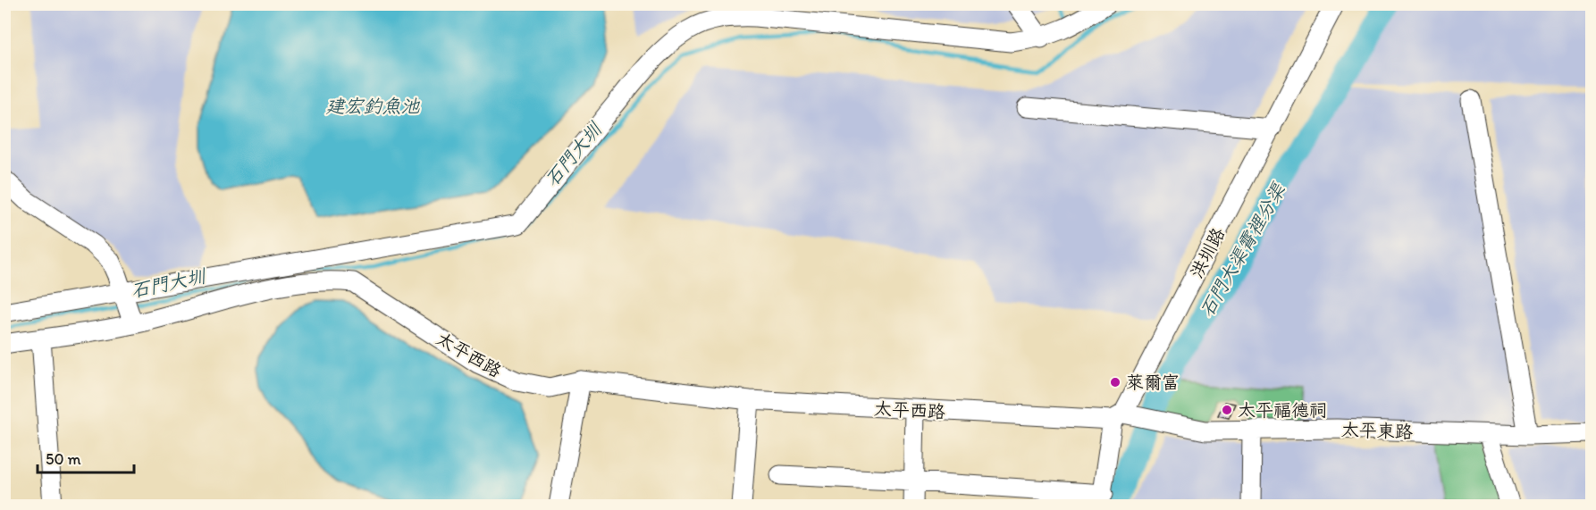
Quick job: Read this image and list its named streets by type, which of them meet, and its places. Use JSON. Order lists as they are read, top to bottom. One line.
{"streets":{"street":["洪圳路","太平西路","太平東路"]},"crossings":[["洪圳路","太平西路"],["太平西路","太平東路"]],"water":["建宏釣魚池","石門大圳","石門大渠霄裡分渠"],"places":["萊爾富","太平福德祠"],"scale_bar":"50 m"}
